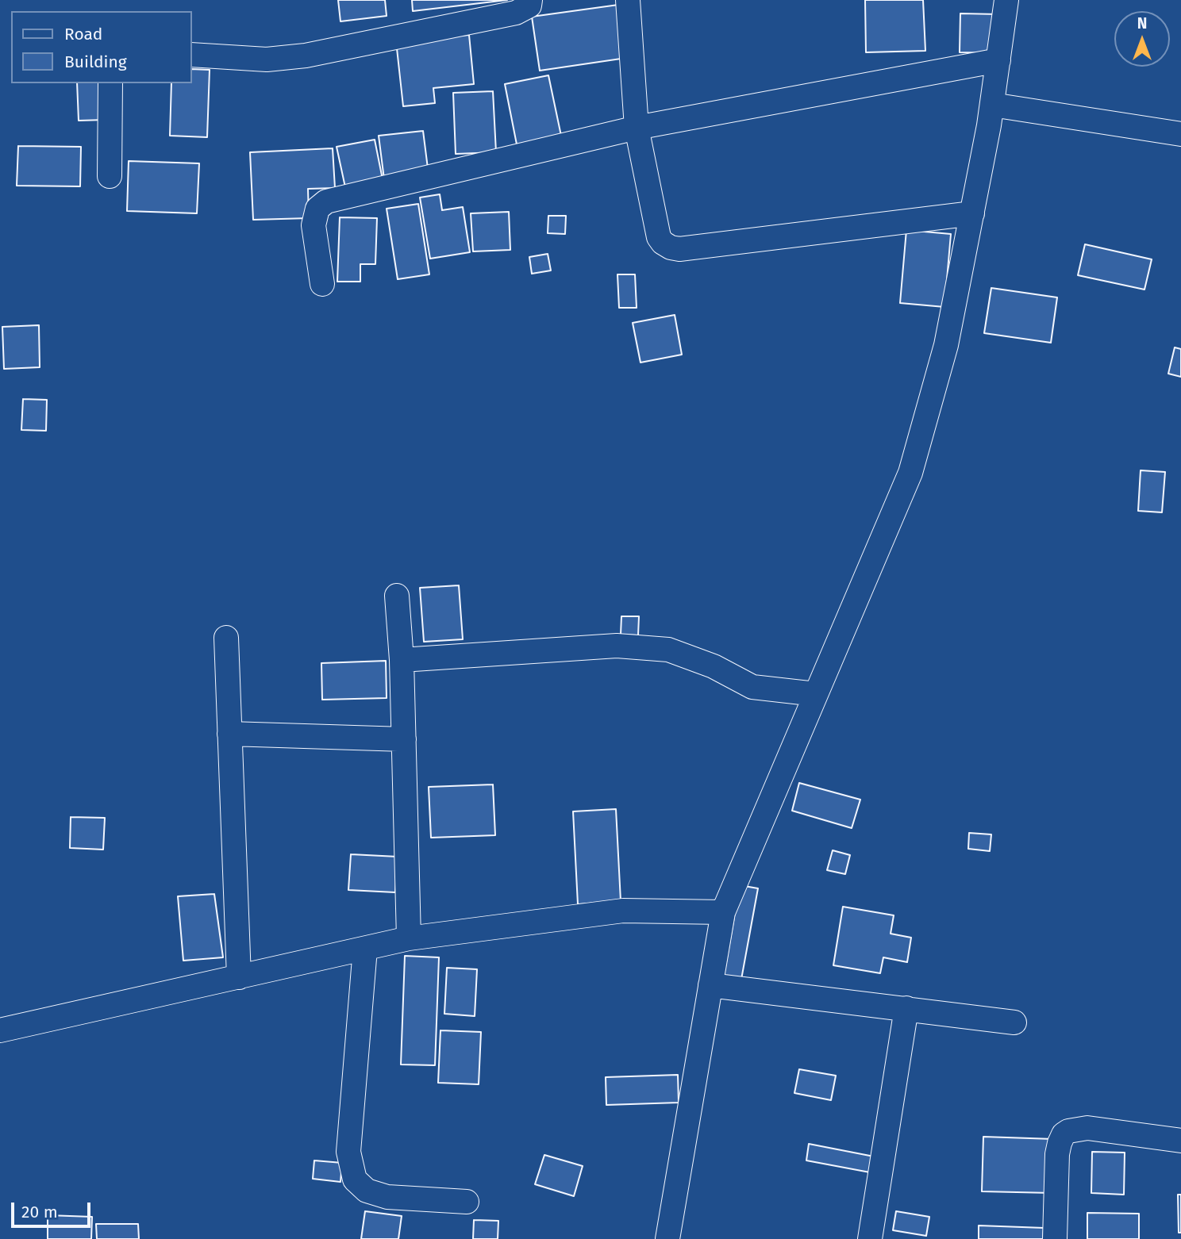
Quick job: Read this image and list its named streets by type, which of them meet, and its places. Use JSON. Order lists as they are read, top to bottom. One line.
{"legend":["Road","Building"],"scale_bar":"20 m","north":"top"}
